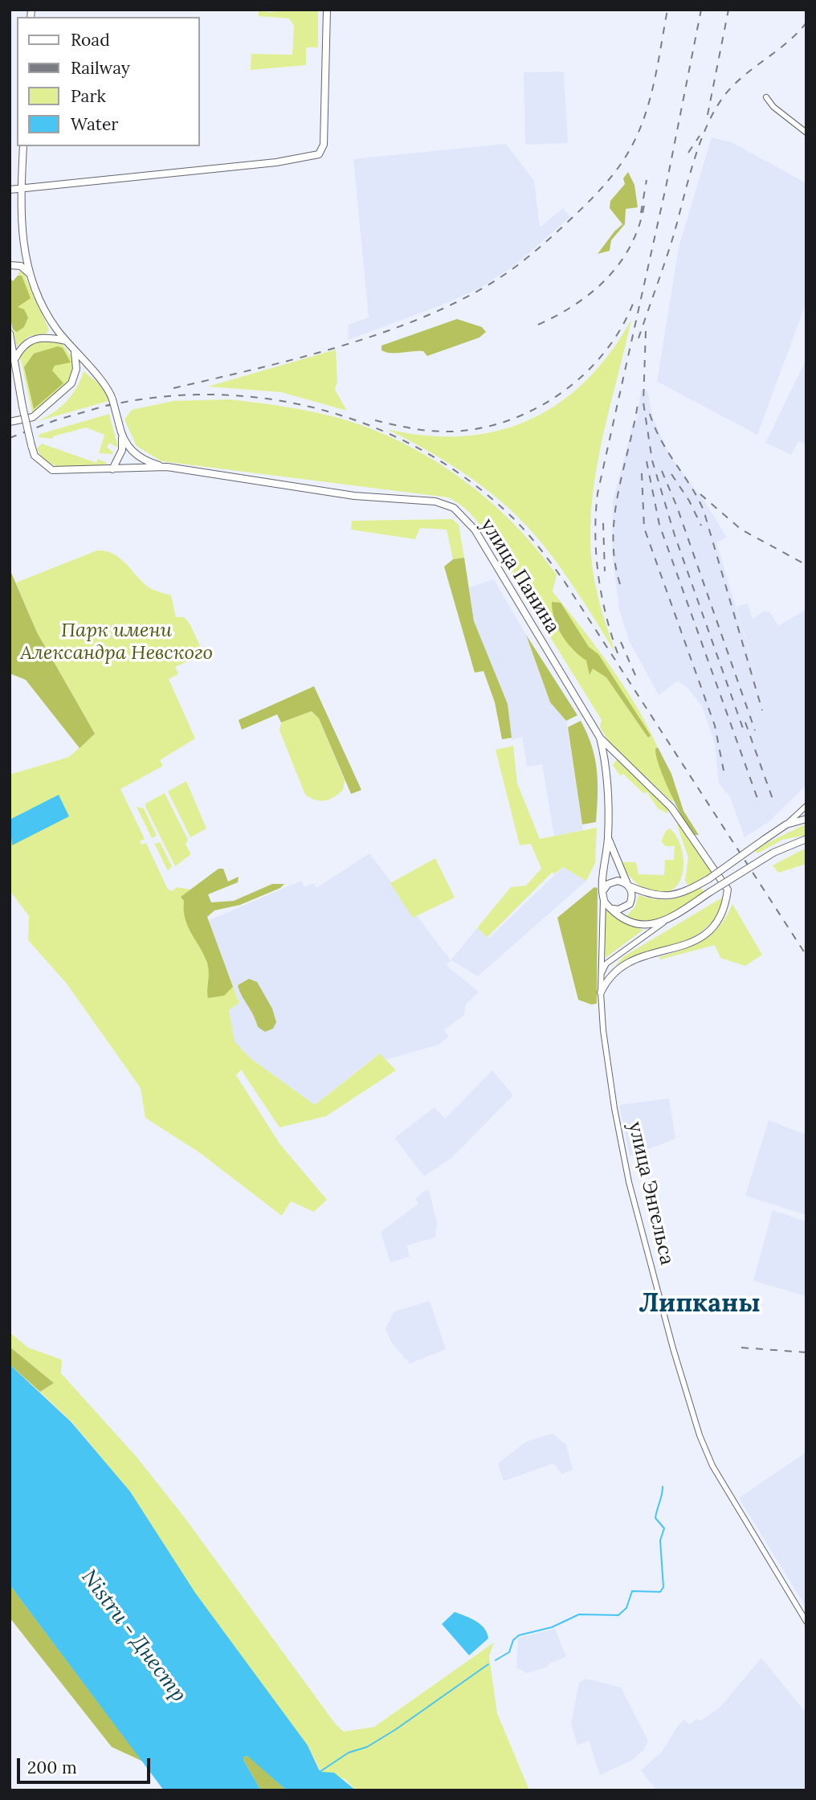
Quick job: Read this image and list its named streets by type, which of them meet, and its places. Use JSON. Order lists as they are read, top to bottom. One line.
{"streets":{"main road":["улица Панина"],"street":["улица Энгельса"]},"districts":["Липканы"],"water":["Nistru - Днестр"],"parks":["Парк имени Александра Невского"],"legend":["Road","Railway","Park","Water"],"scale_bar":"200 m"}
